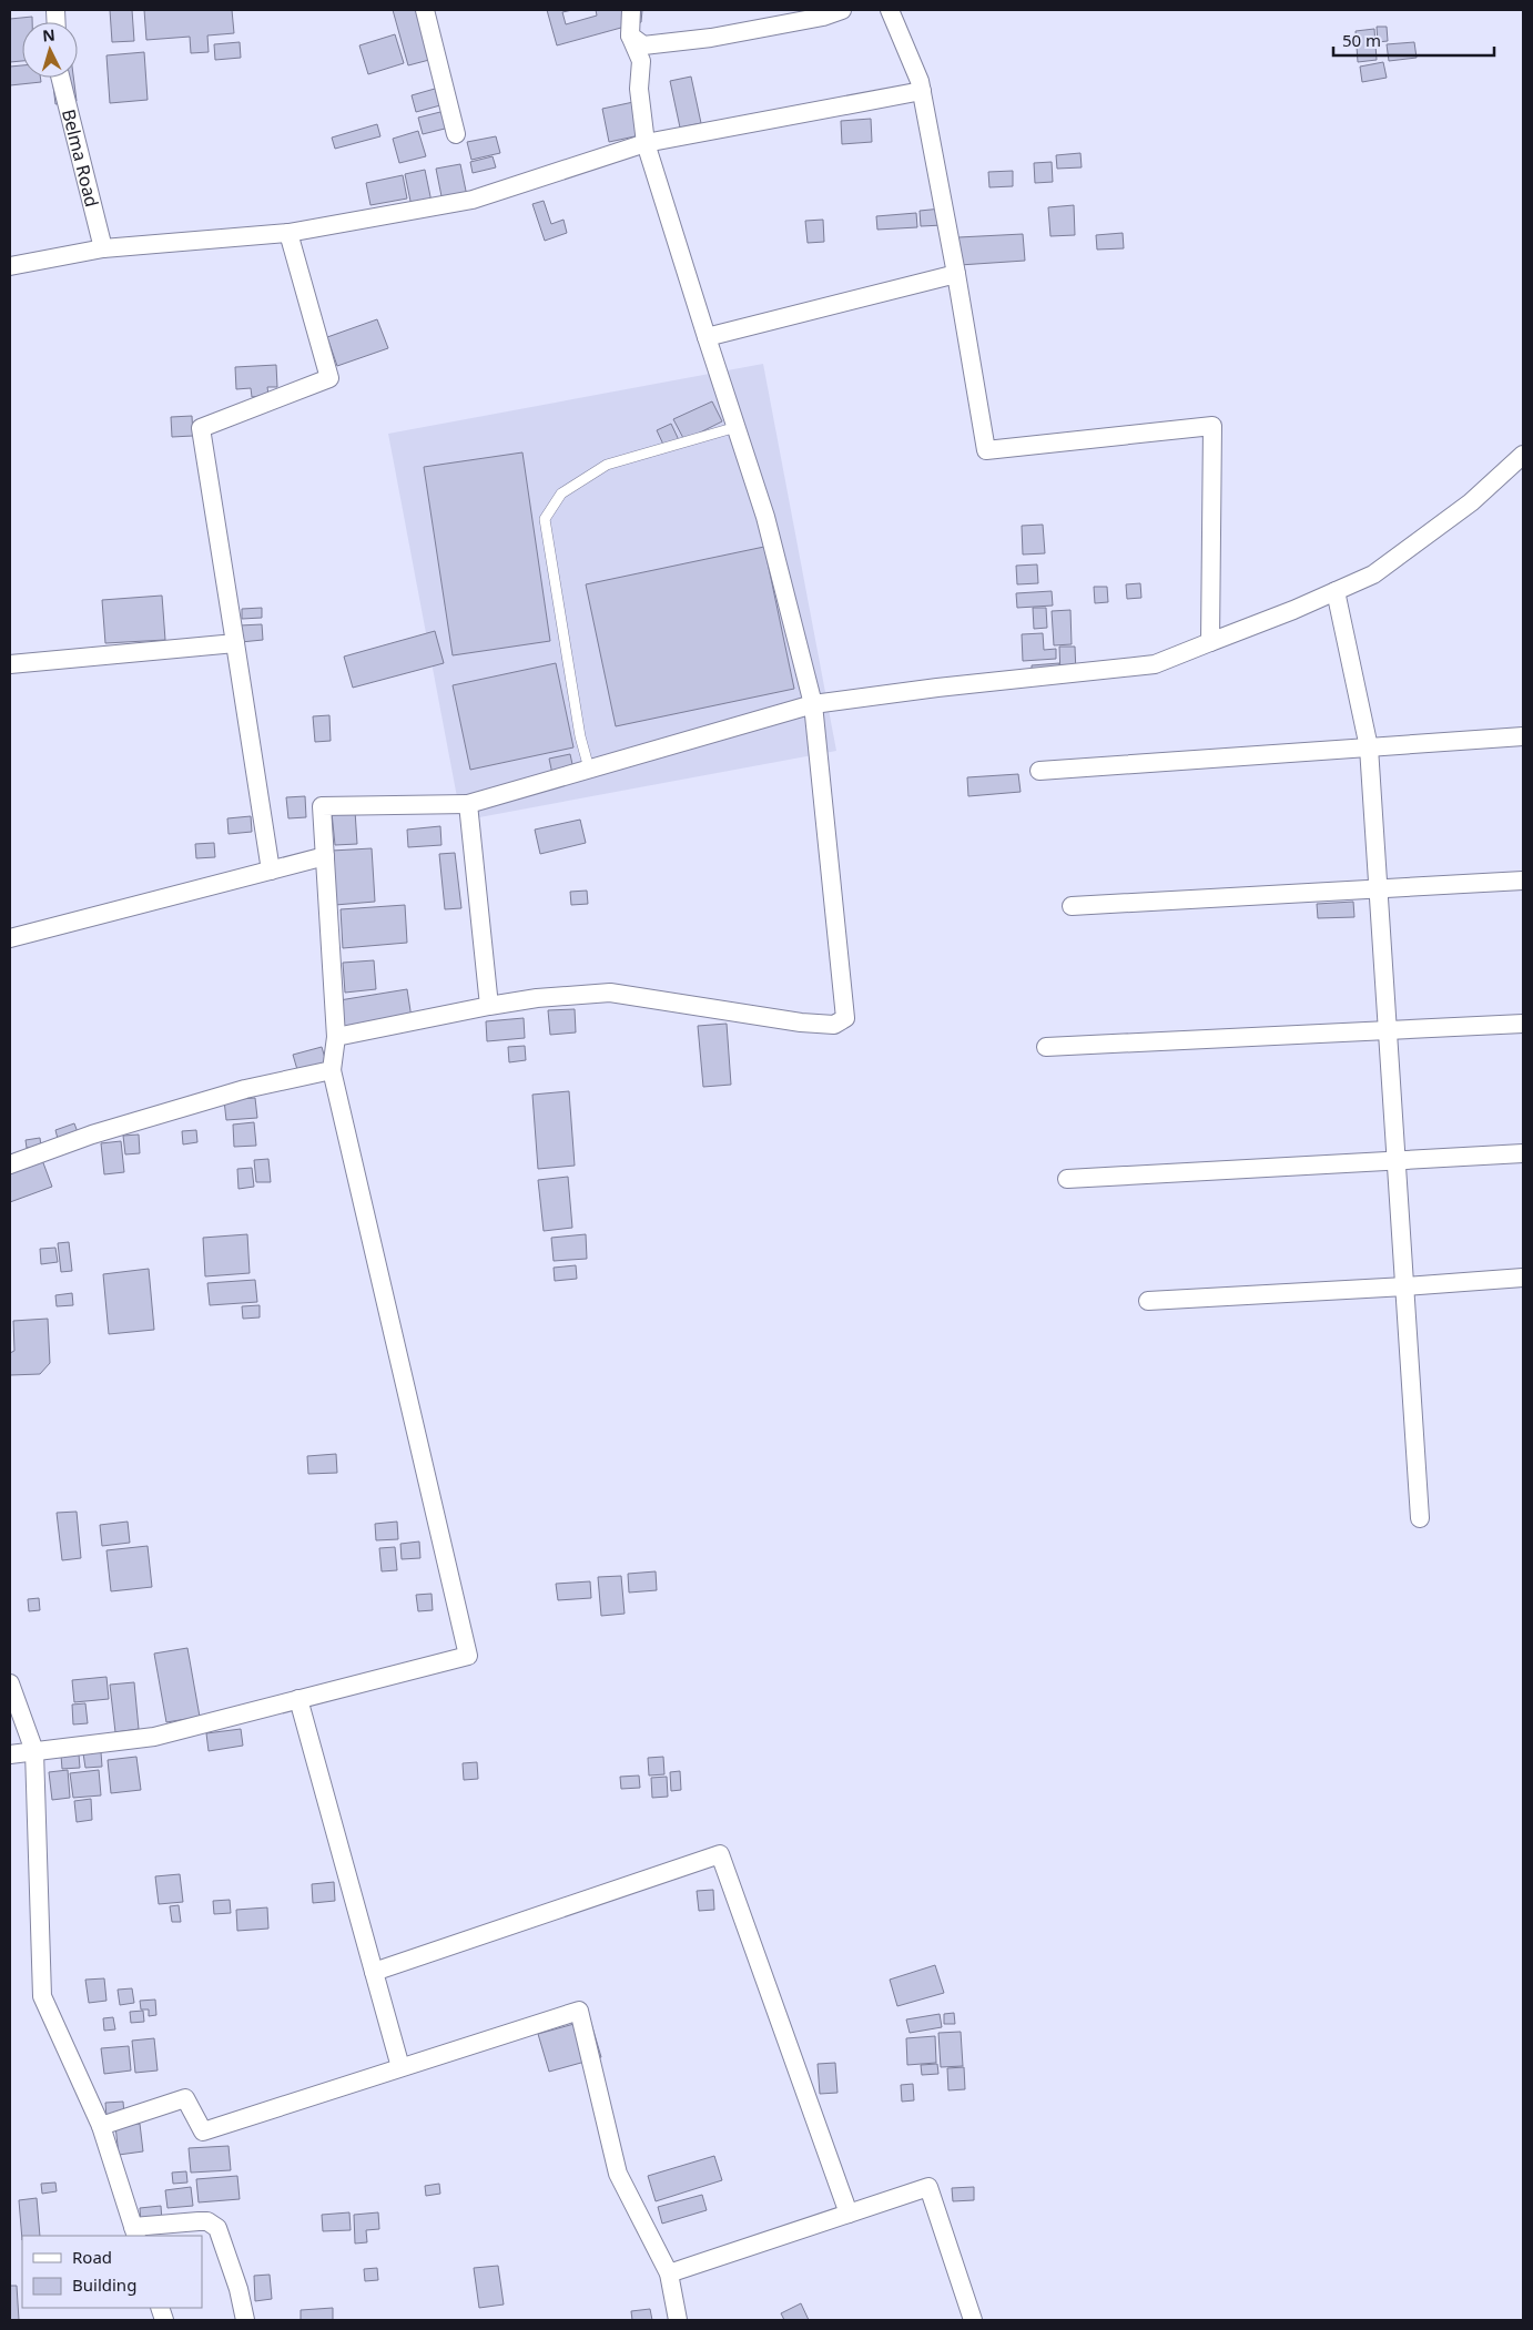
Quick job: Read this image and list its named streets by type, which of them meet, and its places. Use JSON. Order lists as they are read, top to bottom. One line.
{"streets":{"street":["Belma Road"]},"legend":["Road","Building"],"scale_bar":"50 m","north":"top"}
